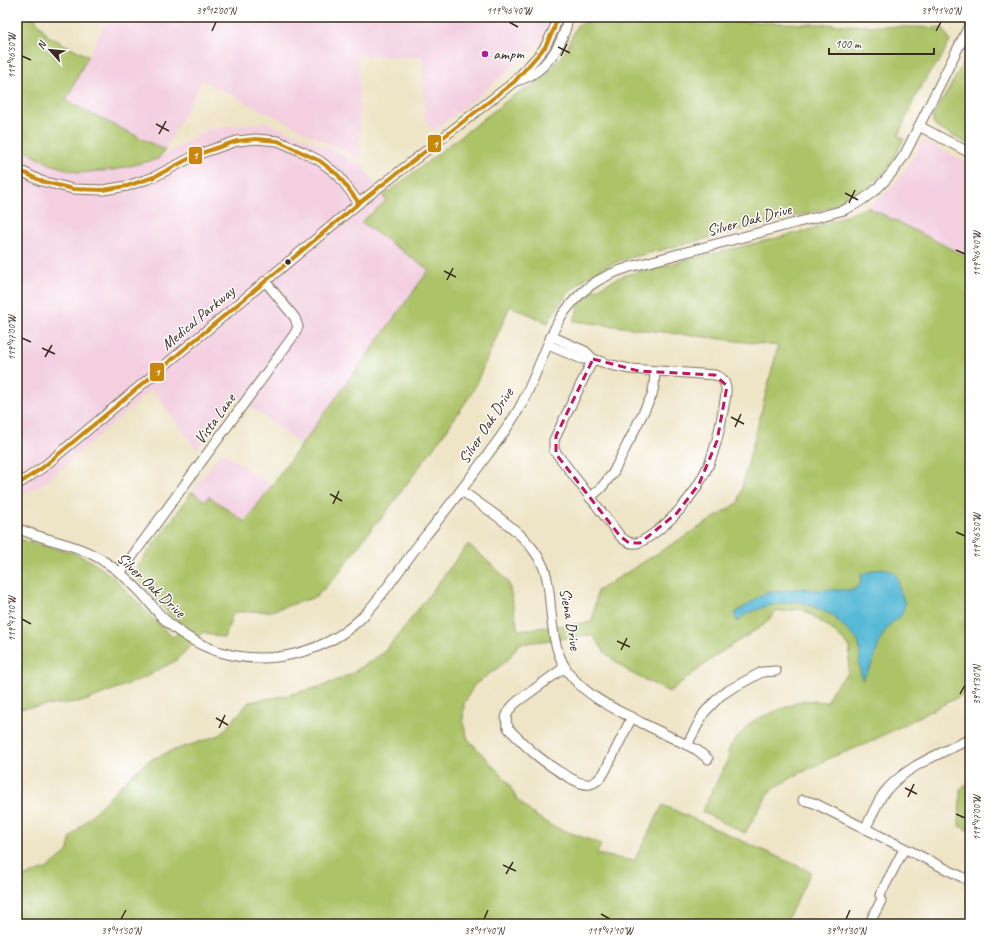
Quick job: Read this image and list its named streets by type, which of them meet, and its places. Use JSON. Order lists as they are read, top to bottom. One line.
{"streets":{"street":["Silver Oak Drive","Medical Parkway","Vista Lane","Siena Drive"]},"crossings":[["Silver Oak Drive","Vista Lane"],["Silver Oak Drive","Siena Drive"],["Medical Parkway","Vista Lane"]],"places":["ampm"],"lines":["transit line 1"],"scale_bar":"100 m","north":"top left","coordinates":["39°12'00\"N","119°46'40\"W","39°11'40\"N","119°46'50\"W","119°47'00\"W","119°47'10\"W","39°11'30\"N","39°11'50\"N"]}
